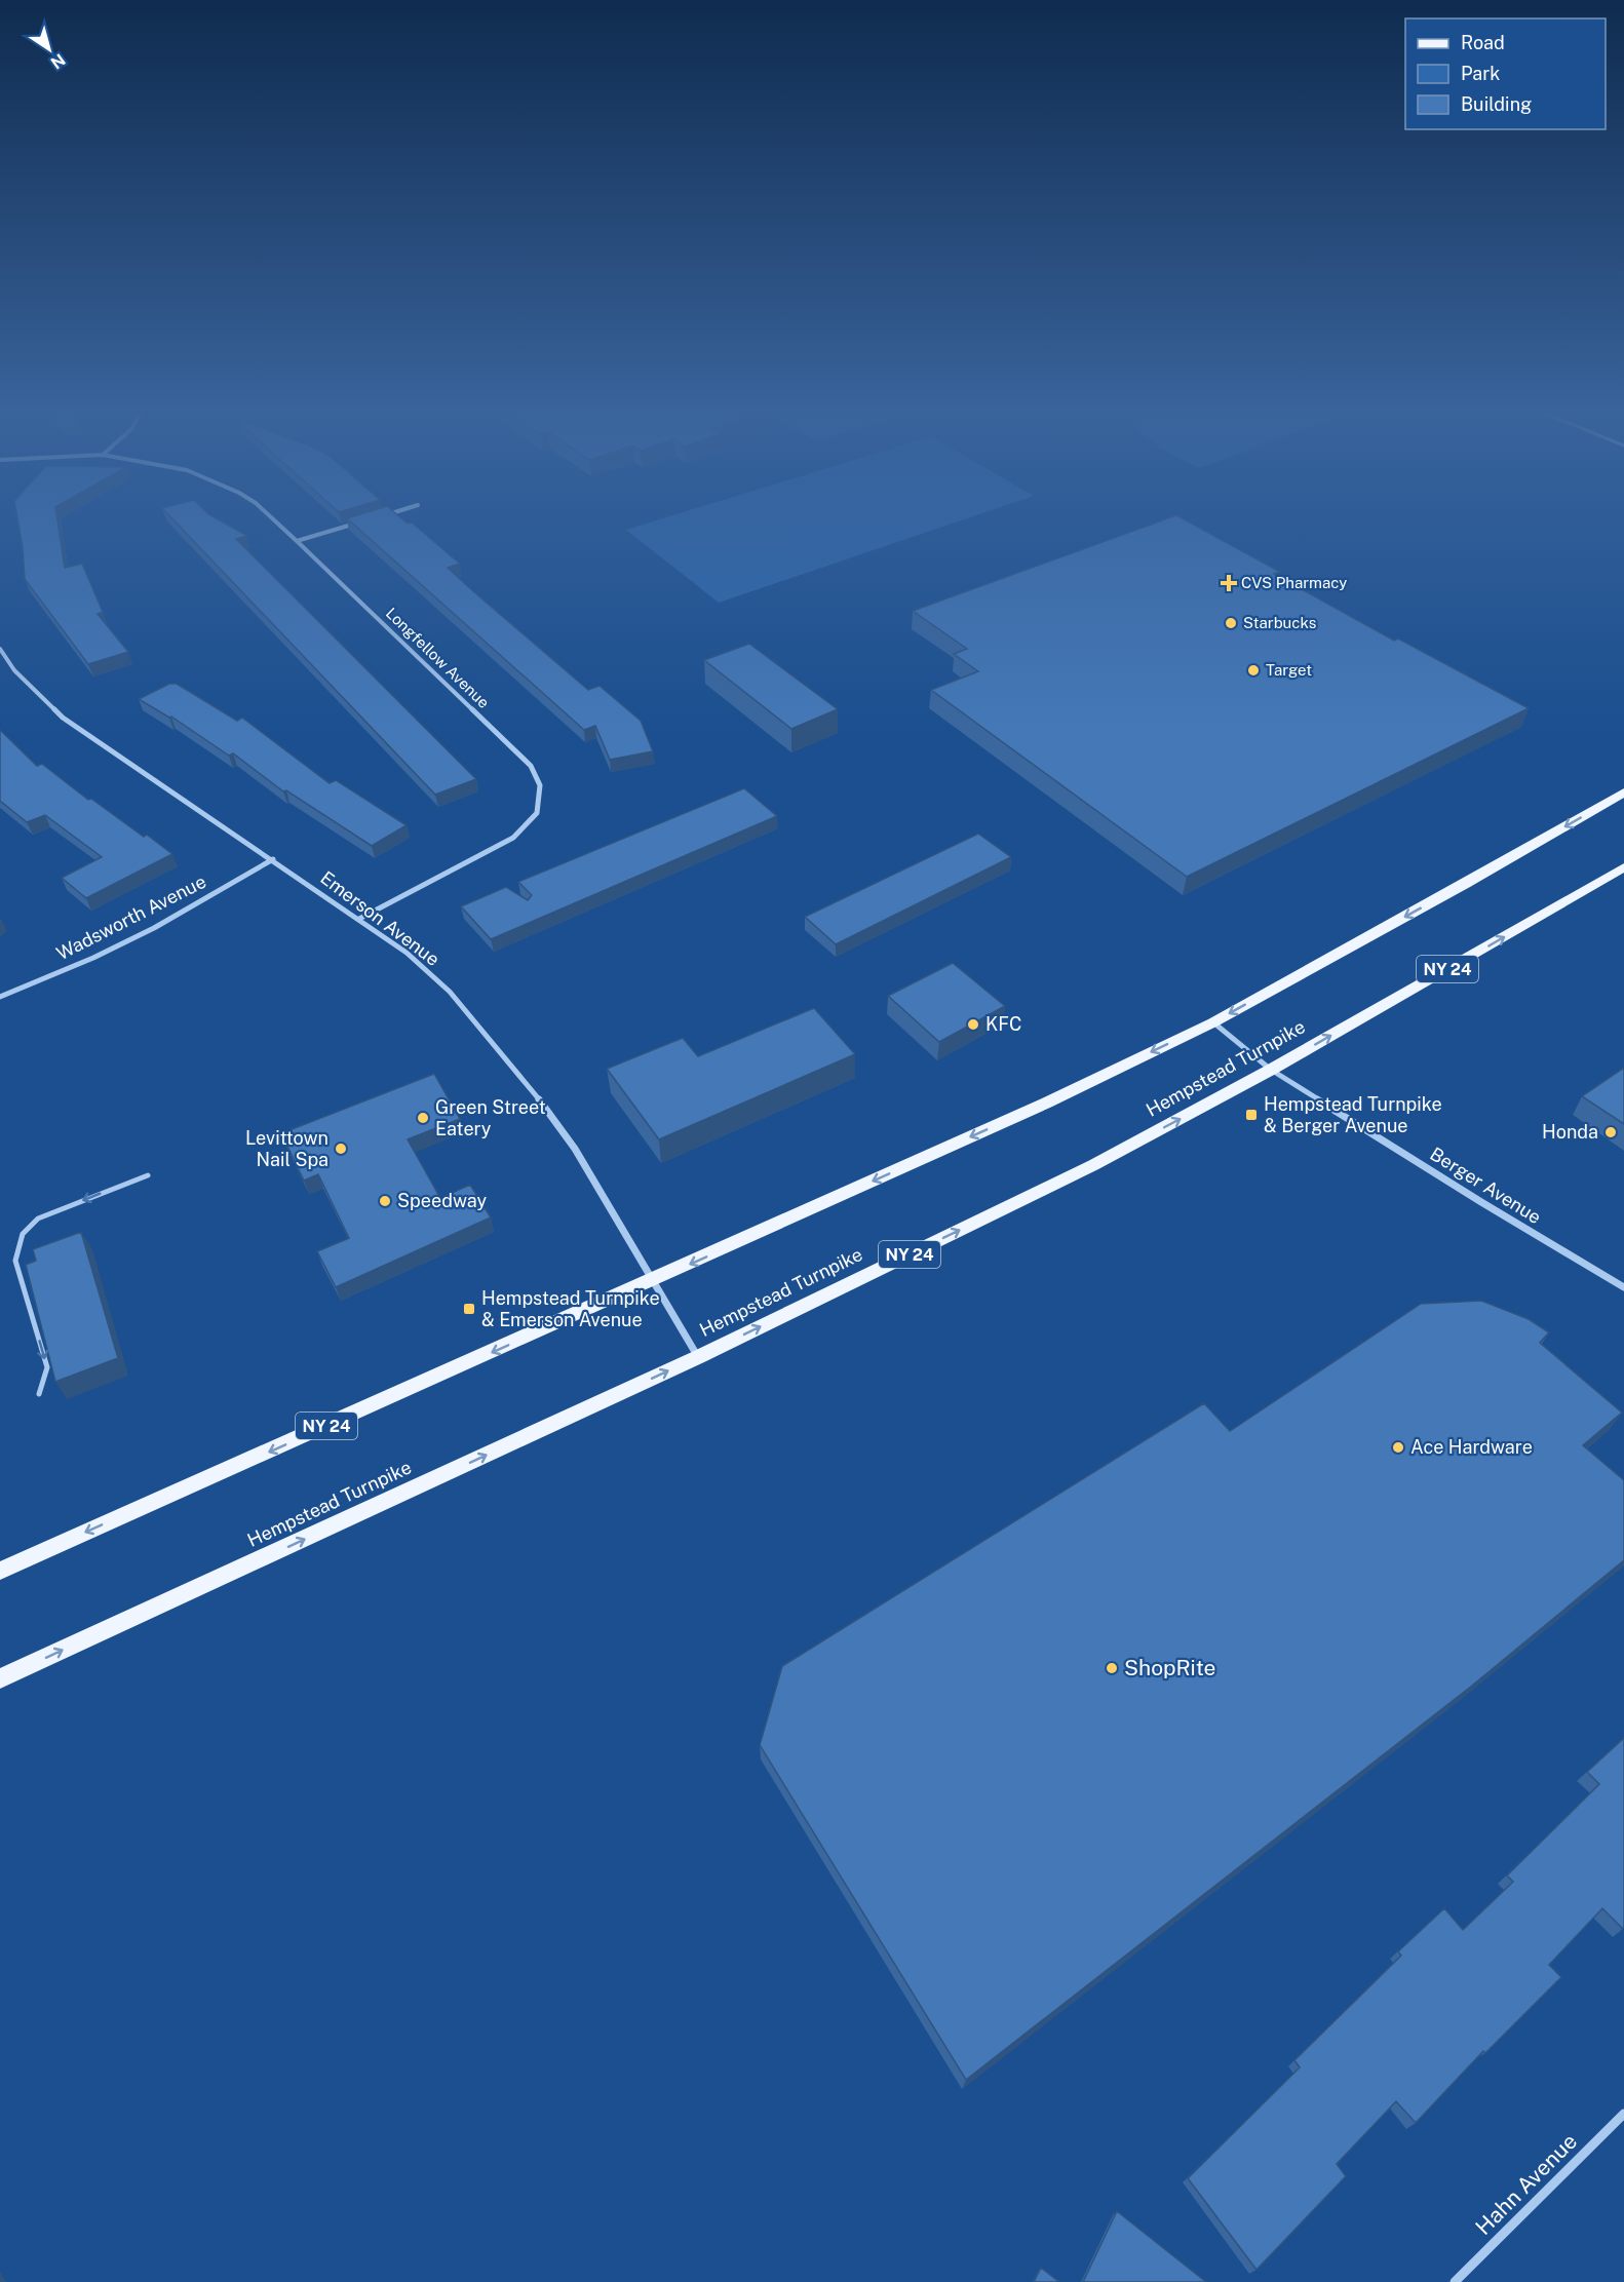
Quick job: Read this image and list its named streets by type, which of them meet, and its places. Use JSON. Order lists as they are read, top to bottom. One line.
{"streets":{"main road":["NY 24","Hempstead Turnpike"],"street":["Longfellow Avenue","Wadsworth Avenue","Emerson Avenue","Berger Avenue","Hahn Avenue"]},"crossings":[["Longfellow Avenue","Emerson Avenue"],["Wadsworth Avenue","Emerson Avenue"],["Emerson Avenue","NY 24"],["Emerson Avenue","Hempstead Turnpike"],["NY 24","Berger Avenue"],["Hempstead Turnpike","Berger Avenue"]],"places":{"health":["CVS Pharmacy"],"other":["Starbucks","Target","KFC","Green Street Eatery","Honda","Levittown Nail Spa","Speedway","Ace Hardware","ShopRite"],"transit":["Hempstead Turnpike & Berger Avenue","Hempstead Turnpike & Emerson Avenue"]},"legend":["Road","Park","Building"],"north":"bottom right"}
